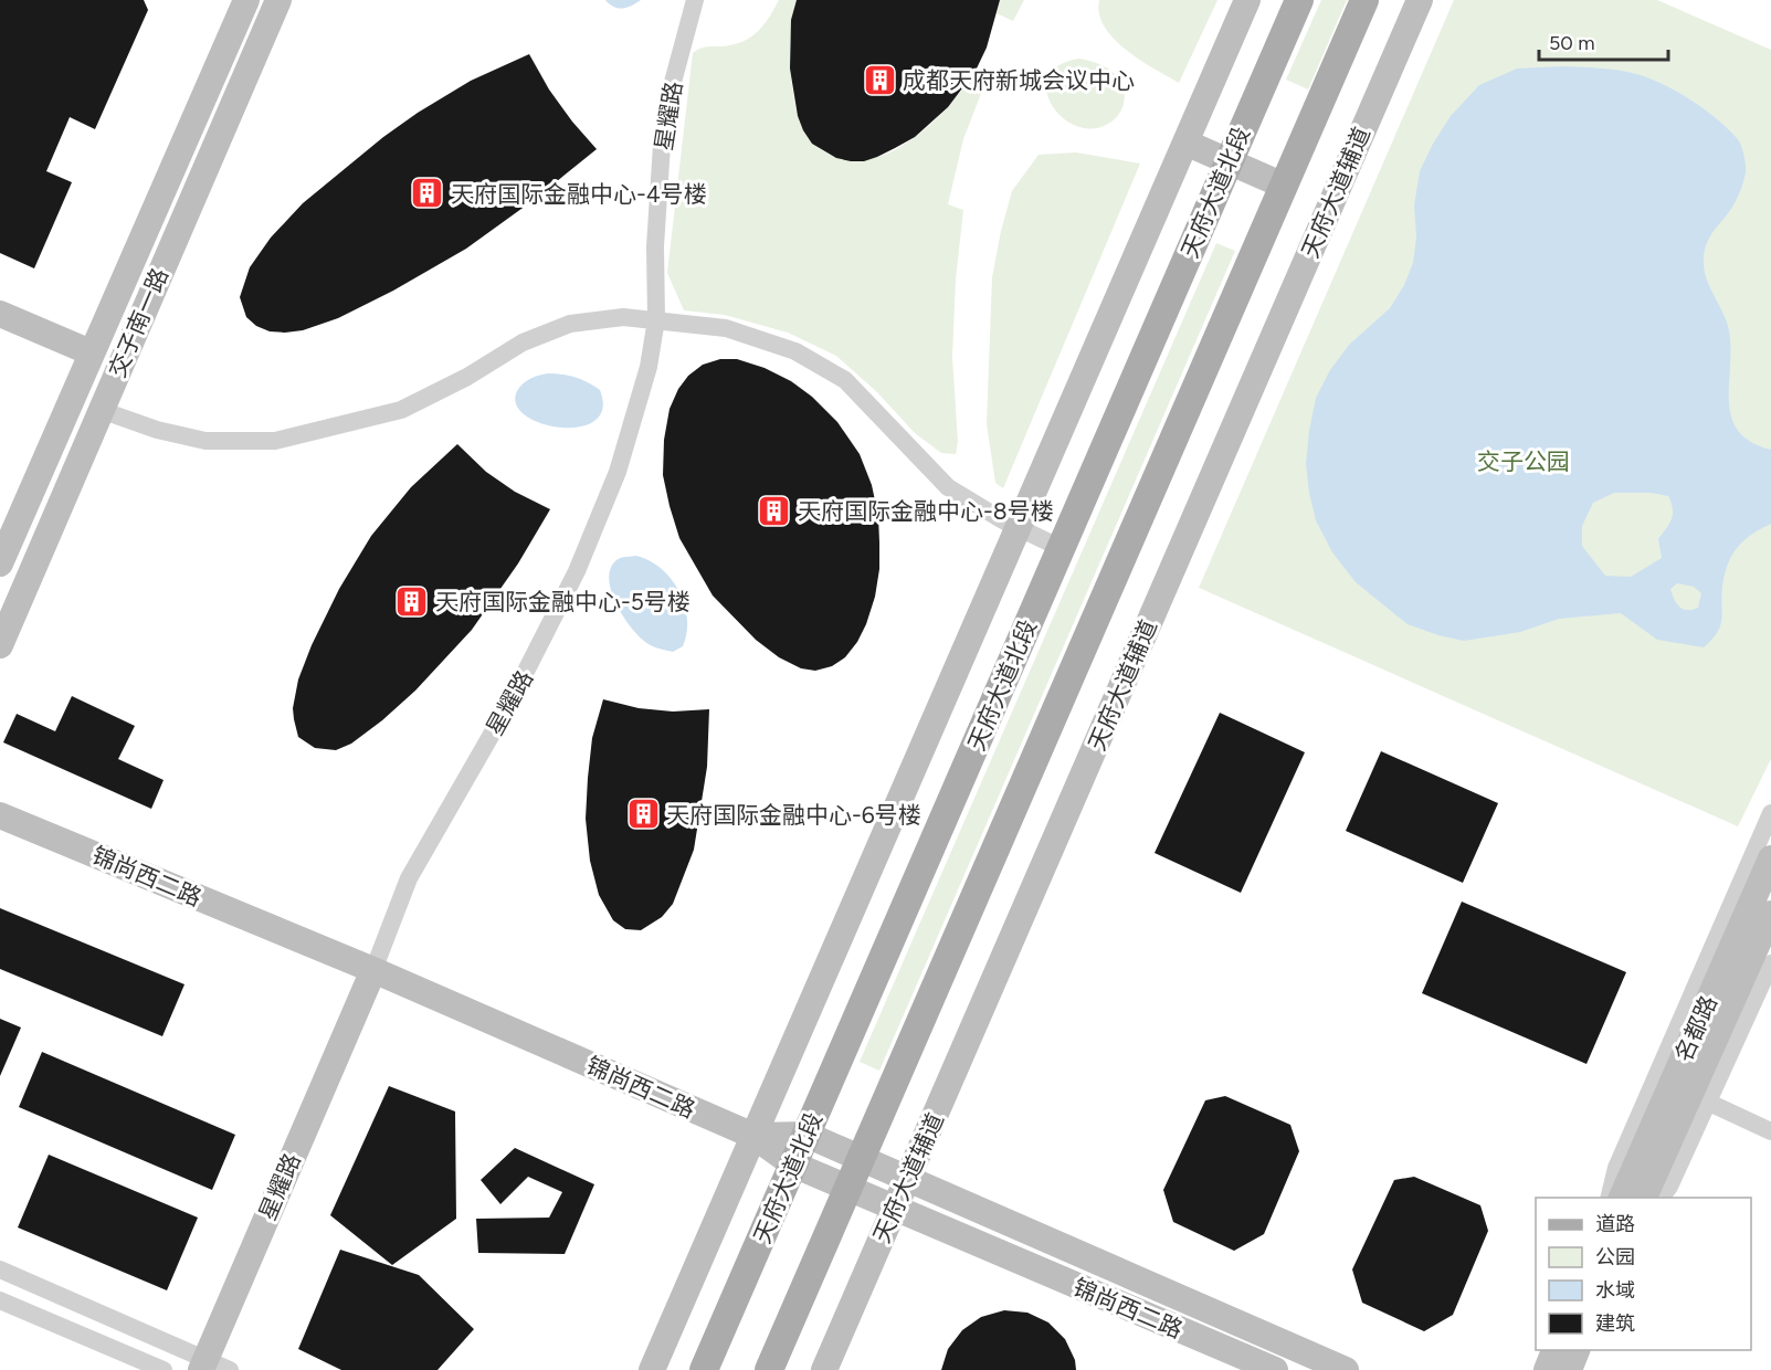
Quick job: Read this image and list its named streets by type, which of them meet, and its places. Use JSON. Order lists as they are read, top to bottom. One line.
{"streets":{"main road":["天府大道北段"],"street":["星耀路","天府大道辅道","交子南一路","锦尚西二路","名都路"]},"crossings":[["星耀路","锦尚西二路"],["天府大道北段","锦尚西二路"],["天府大道辅道","锦尚西二路"]],"parks":["交子公园"],"places":{"building":["成都天府新城会议中心","天府国际金融中心-4号楼","天府国际金融中心-8号楼","天府国际金融中心-5号楼","天府国际金融中心-6号楼"]},"legend":["道路","公园","水域","建筑"],"scale_bar":"50 m"}
